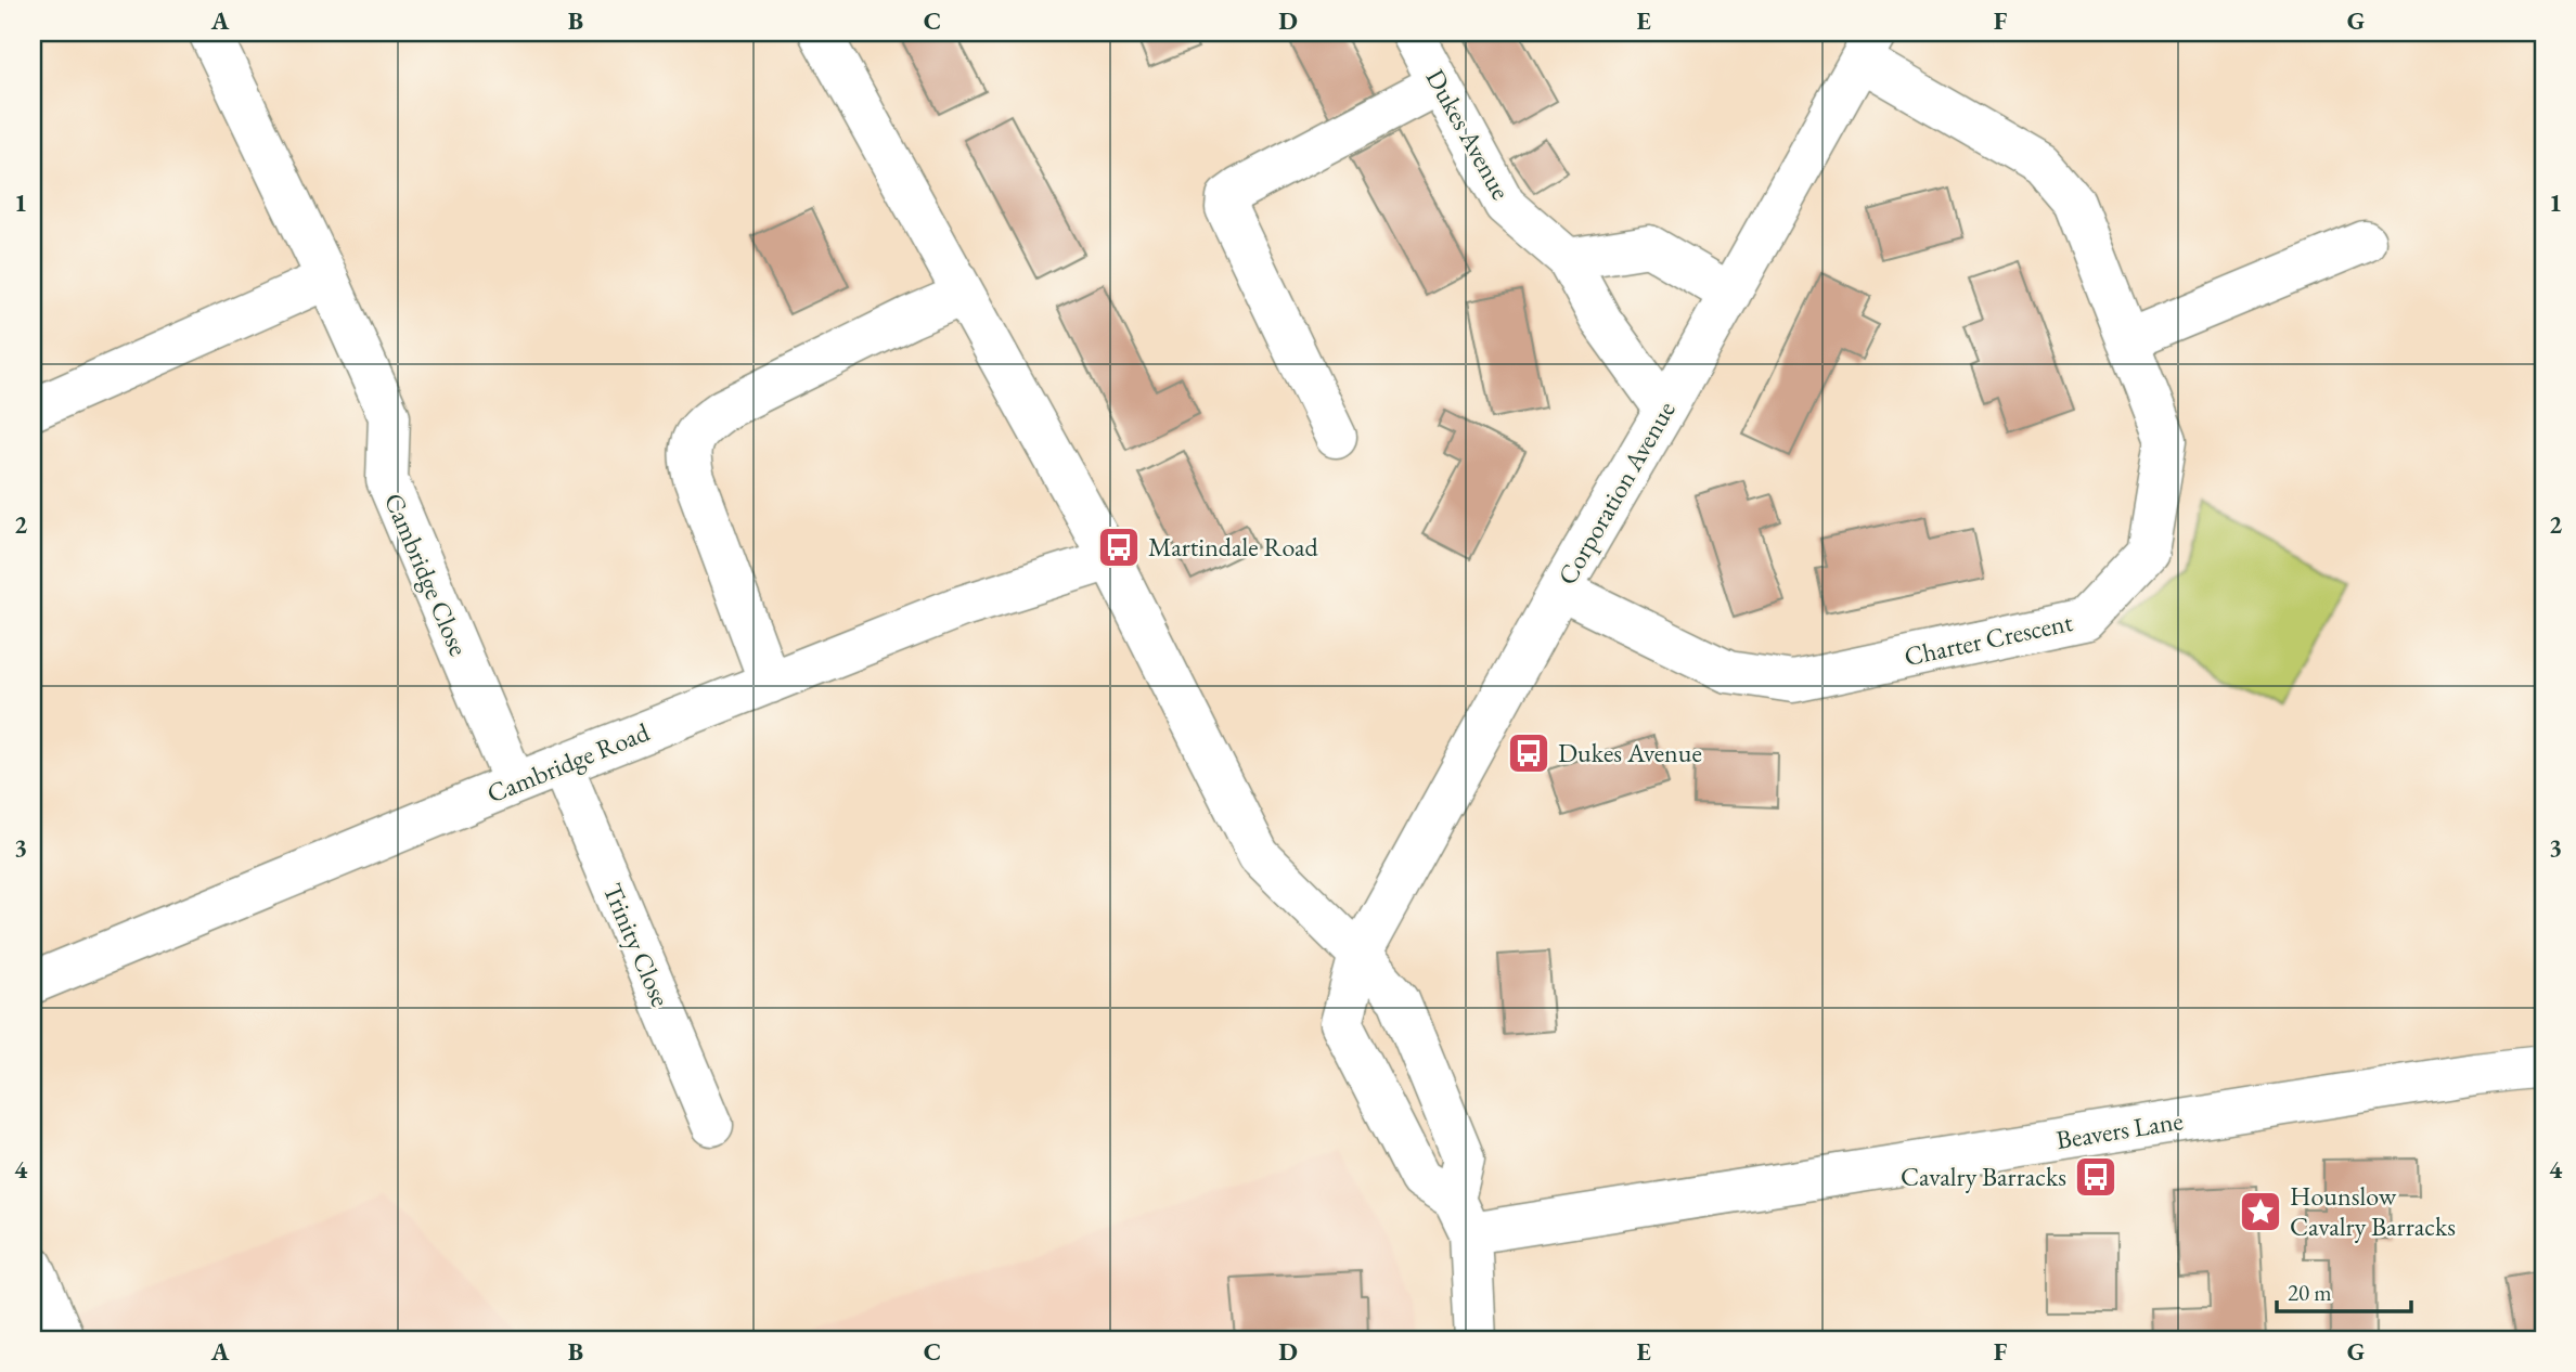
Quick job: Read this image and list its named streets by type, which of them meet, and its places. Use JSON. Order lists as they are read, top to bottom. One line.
{"streets":{"street":["Dukes Avenue","Corporation Avenue","Cambridge Close","Charter Crescent","Cambridge Road","Trinity Close","Beavers Lane"]},"crossings":[["Dukes Avenue","Corporation Avenue"],["Corporation Avenue","Charter Crescent"],["Cambridge Close","Cambridge Road"],["Cambridge Road","Trinity Close"]],"places":{"bus stop":["Martindale Road","Dukes Avenue","Cavalry Barracks"],"place":["Hounslow Cavalry Barracks"]},"scale_bar":"20 m","grid":{"columns":["A","B","C","D","E","F","G"],"rows":["1","2","3","4"]}}
